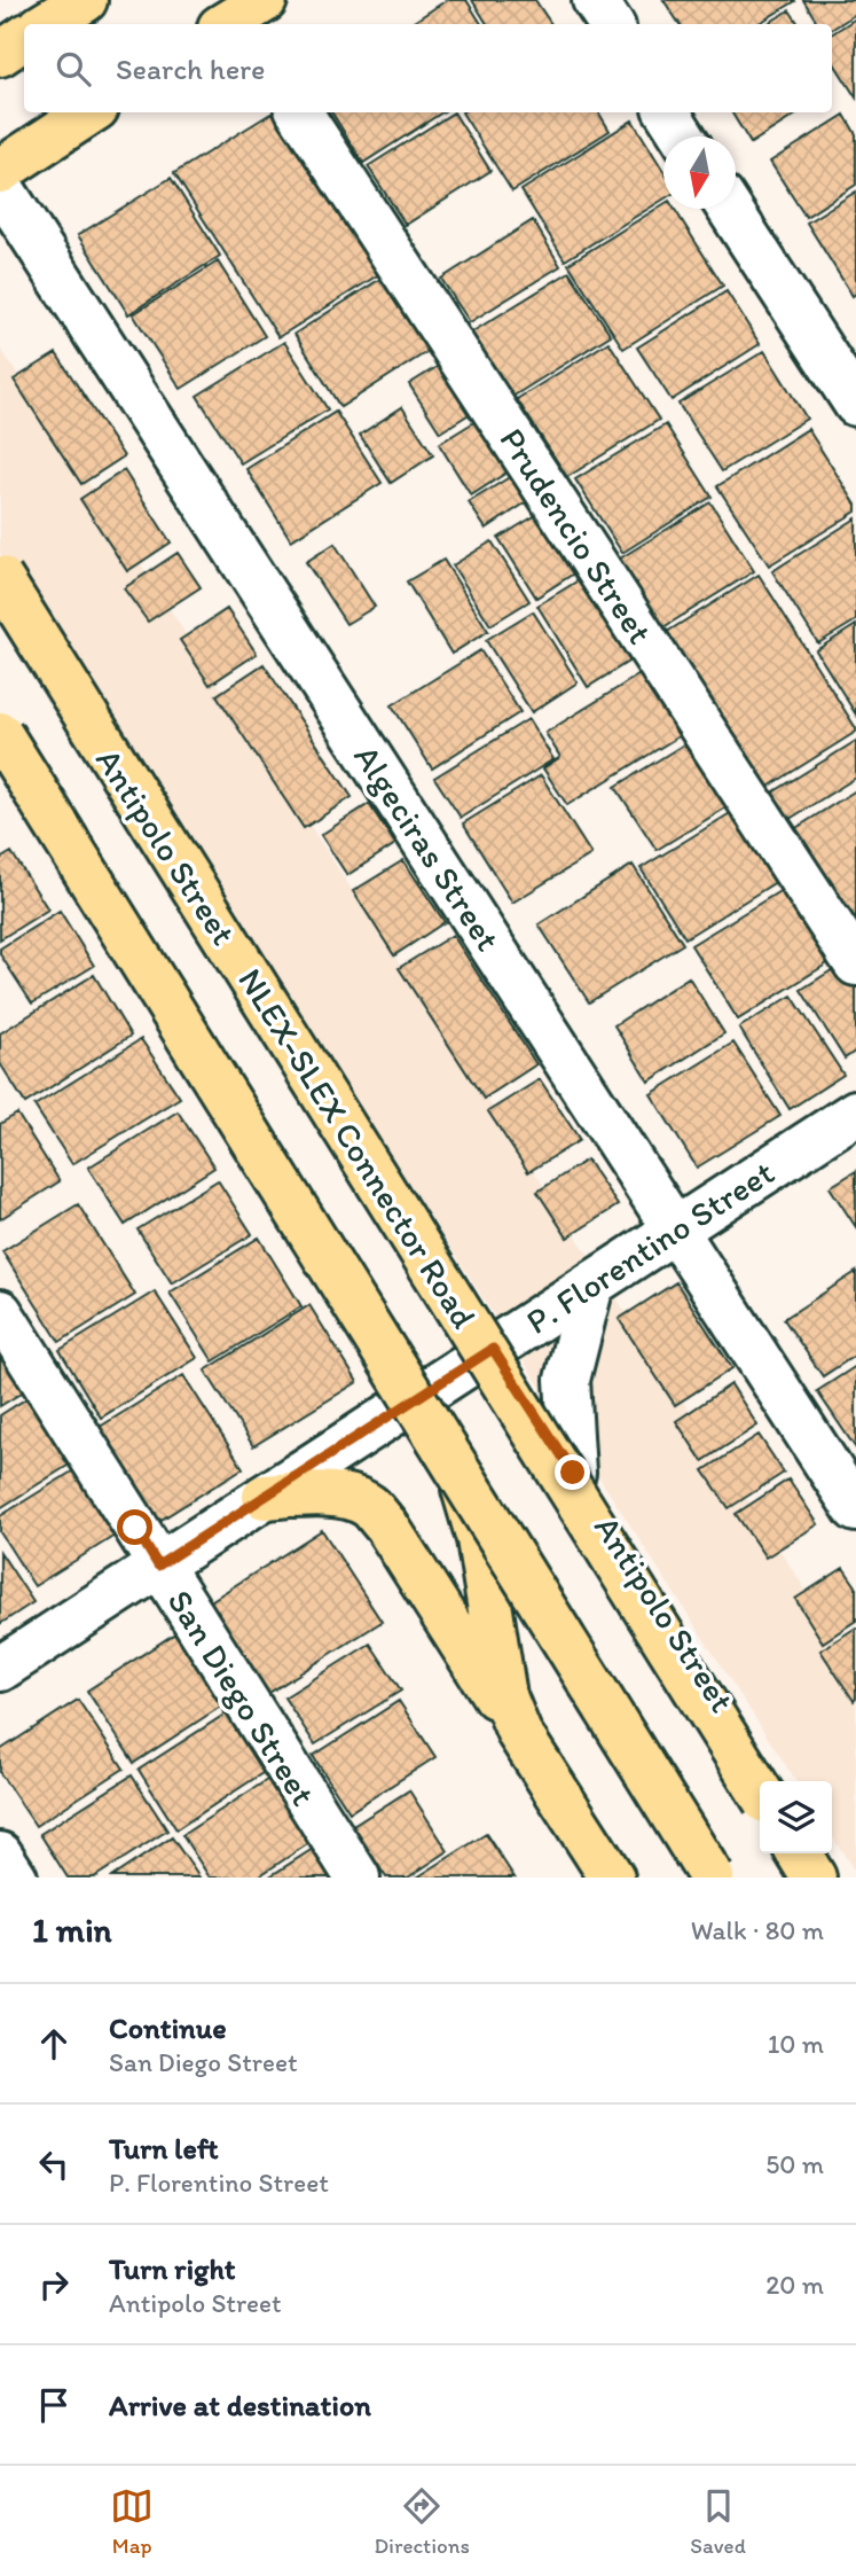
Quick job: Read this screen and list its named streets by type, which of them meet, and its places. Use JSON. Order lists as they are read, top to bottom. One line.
{"streets":{"main road":["NLEX-SLEX Connector Road"],"street":["Prudencio Street","Antipolo Street","Algeciras Street","P. Florentino Street","San Diego Street"]},"crossings":[["Antipolo Street","P. Florentino Street"],["Algeciras Street","P. Florentino Street"],["P. Florentino Street","San Diego Street"]],"north":"bottom","page":{"search":"Search here","heading":["1 min","Walk · 80 m"],"list":[["Continue","San Diego Street","10 m"],["Turn left","P. Florentino Street","50 m"],["Turn right","Antipolo Street","20 m"],"Arrive at destination"],"nav":["Map","Directions","Saved"]}}
